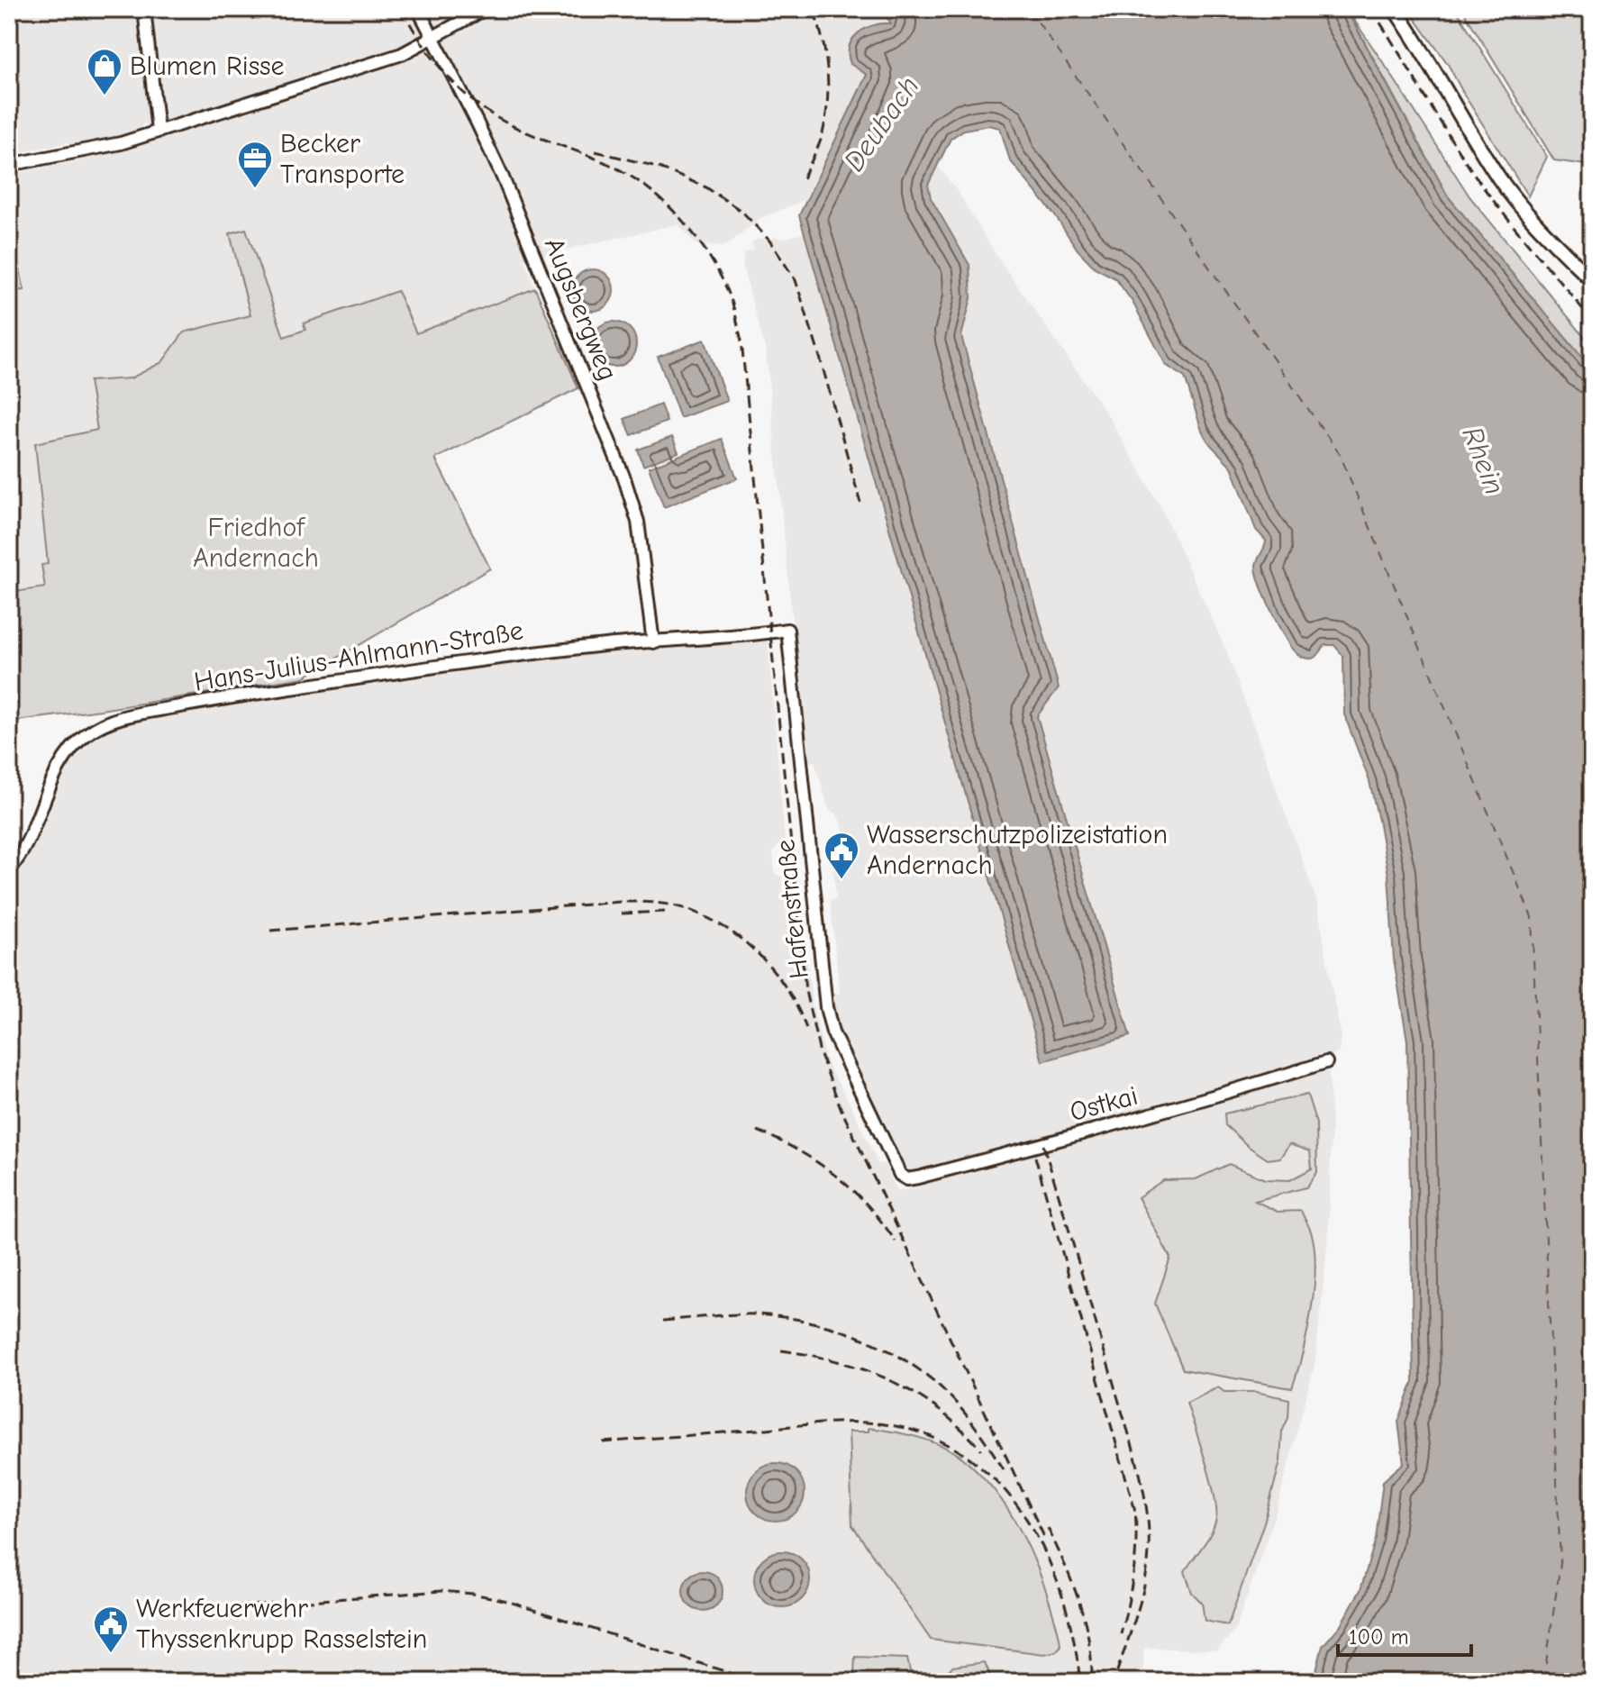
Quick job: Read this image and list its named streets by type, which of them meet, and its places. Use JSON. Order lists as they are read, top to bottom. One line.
{"streets":{"street":["Augsbergweg","Hans-Julius-Ahlmann-Straße","Hafenstraße","Ostkai"]},"crossings":[["Augsbergweg","Hans-Julius-Ahlmann-Straße"],["Hans-Julius-Ahlmann-Straße","Hafenstraße"],["Hafenstraße","Ostkai"]],"water":["Deubach","Rhein"],"parks":["Friedhof Andernach"],"places":{"shop":["Blumen Risse"],"office":["Becker Transporte"],"public building":["Wasserschutzpolizeistation Andernach","Werkfeuerwehr Thyssenkrupp Rasselstein"]},"scale_bar":"100 m"}
